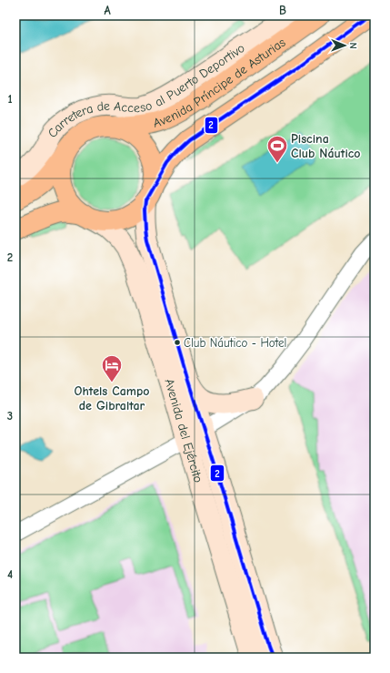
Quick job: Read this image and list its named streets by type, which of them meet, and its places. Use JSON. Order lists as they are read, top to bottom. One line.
{"streets":{"highway":["Avenida Príncipe de Asturias"],"main road":["Carretera de Acceso al Puerto Deportivo","Avenida del Ejército"]},"crossings":[["Avenida Príncipe de Asturias","Avenida del Ejército"]],"places":{"sports":["Piscina Club Náutico"],"other":["Club Náutico - Hotel"],"hotel":["Ohtels Campo de Gibraltar"]},"lines":["transit line 2"],"north":"right","grid":{"columns":["A","B"],"rows":["1","2","3","4"]}}
